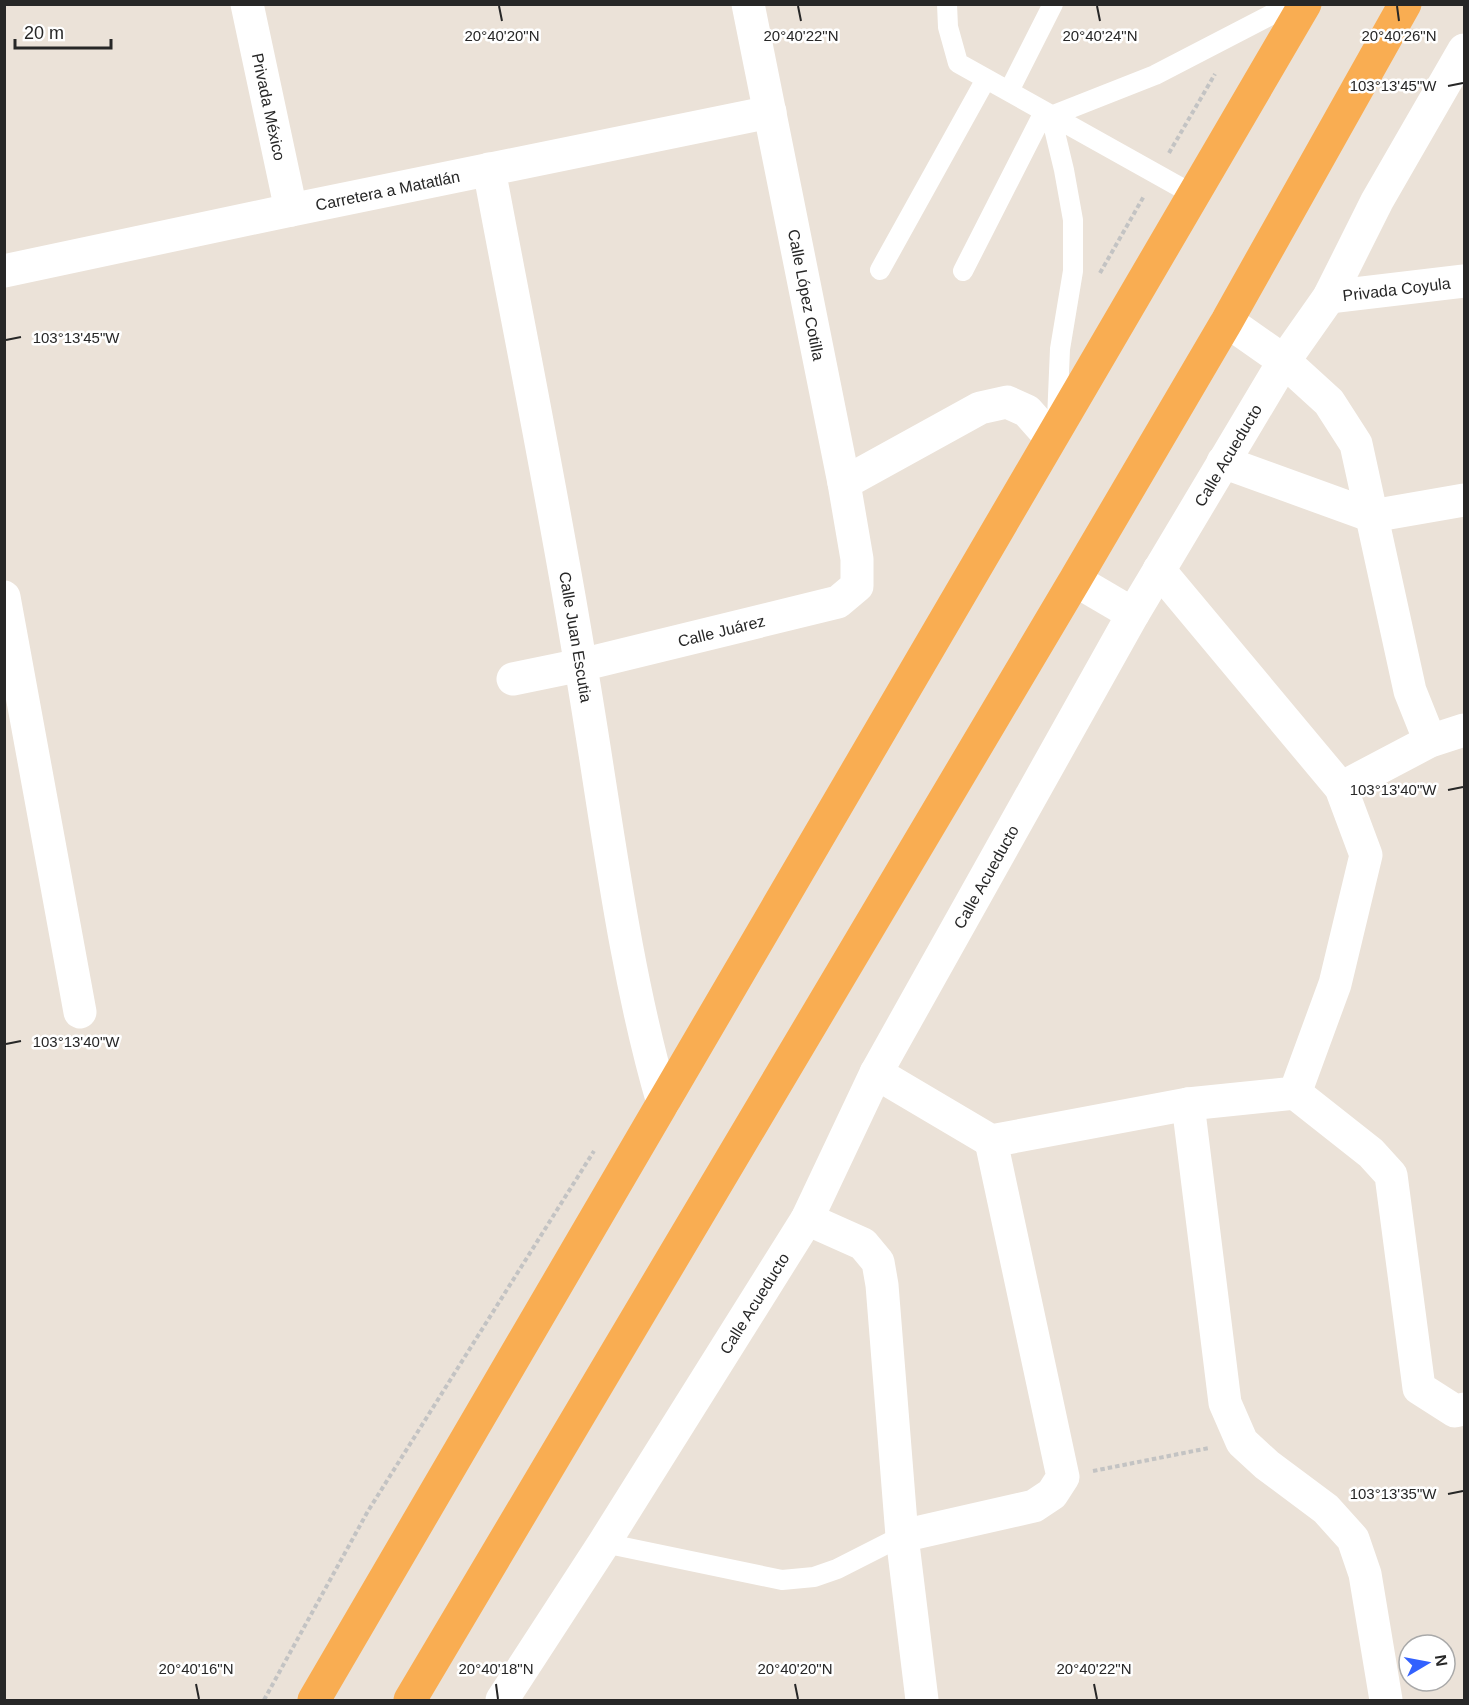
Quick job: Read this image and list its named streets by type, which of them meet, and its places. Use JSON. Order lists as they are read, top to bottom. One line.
{"streets":{"street":["Privada México","Carretera a Matatlán","Privada Coyula","Calle López Cotilla","Calle Acueducto","Calle Juárez","Calle Juan Escutia"]},"crossings":[["Privada México","Carretera a Matatlán"],["Carretera a Matatlán","Calle López Cotilla"],["Carretera a Matatlán","Calle Juan Escutia"],["Privada Coyula","Calle Acueducto"],["Calle López Cotilla","Calle Juárez"],["Calle Juárez","Calle Juan Escutia"]],"scale_bar":"20 m","north":"right","coordinates":["20°40'20\"N","20°40'22\"N","20°40'24\"N","20°40'26\"N","103°13'45\"W","103°13'40\"W","103°13'35\"W","20°40'16\"N","20°40'18\"N"]}
